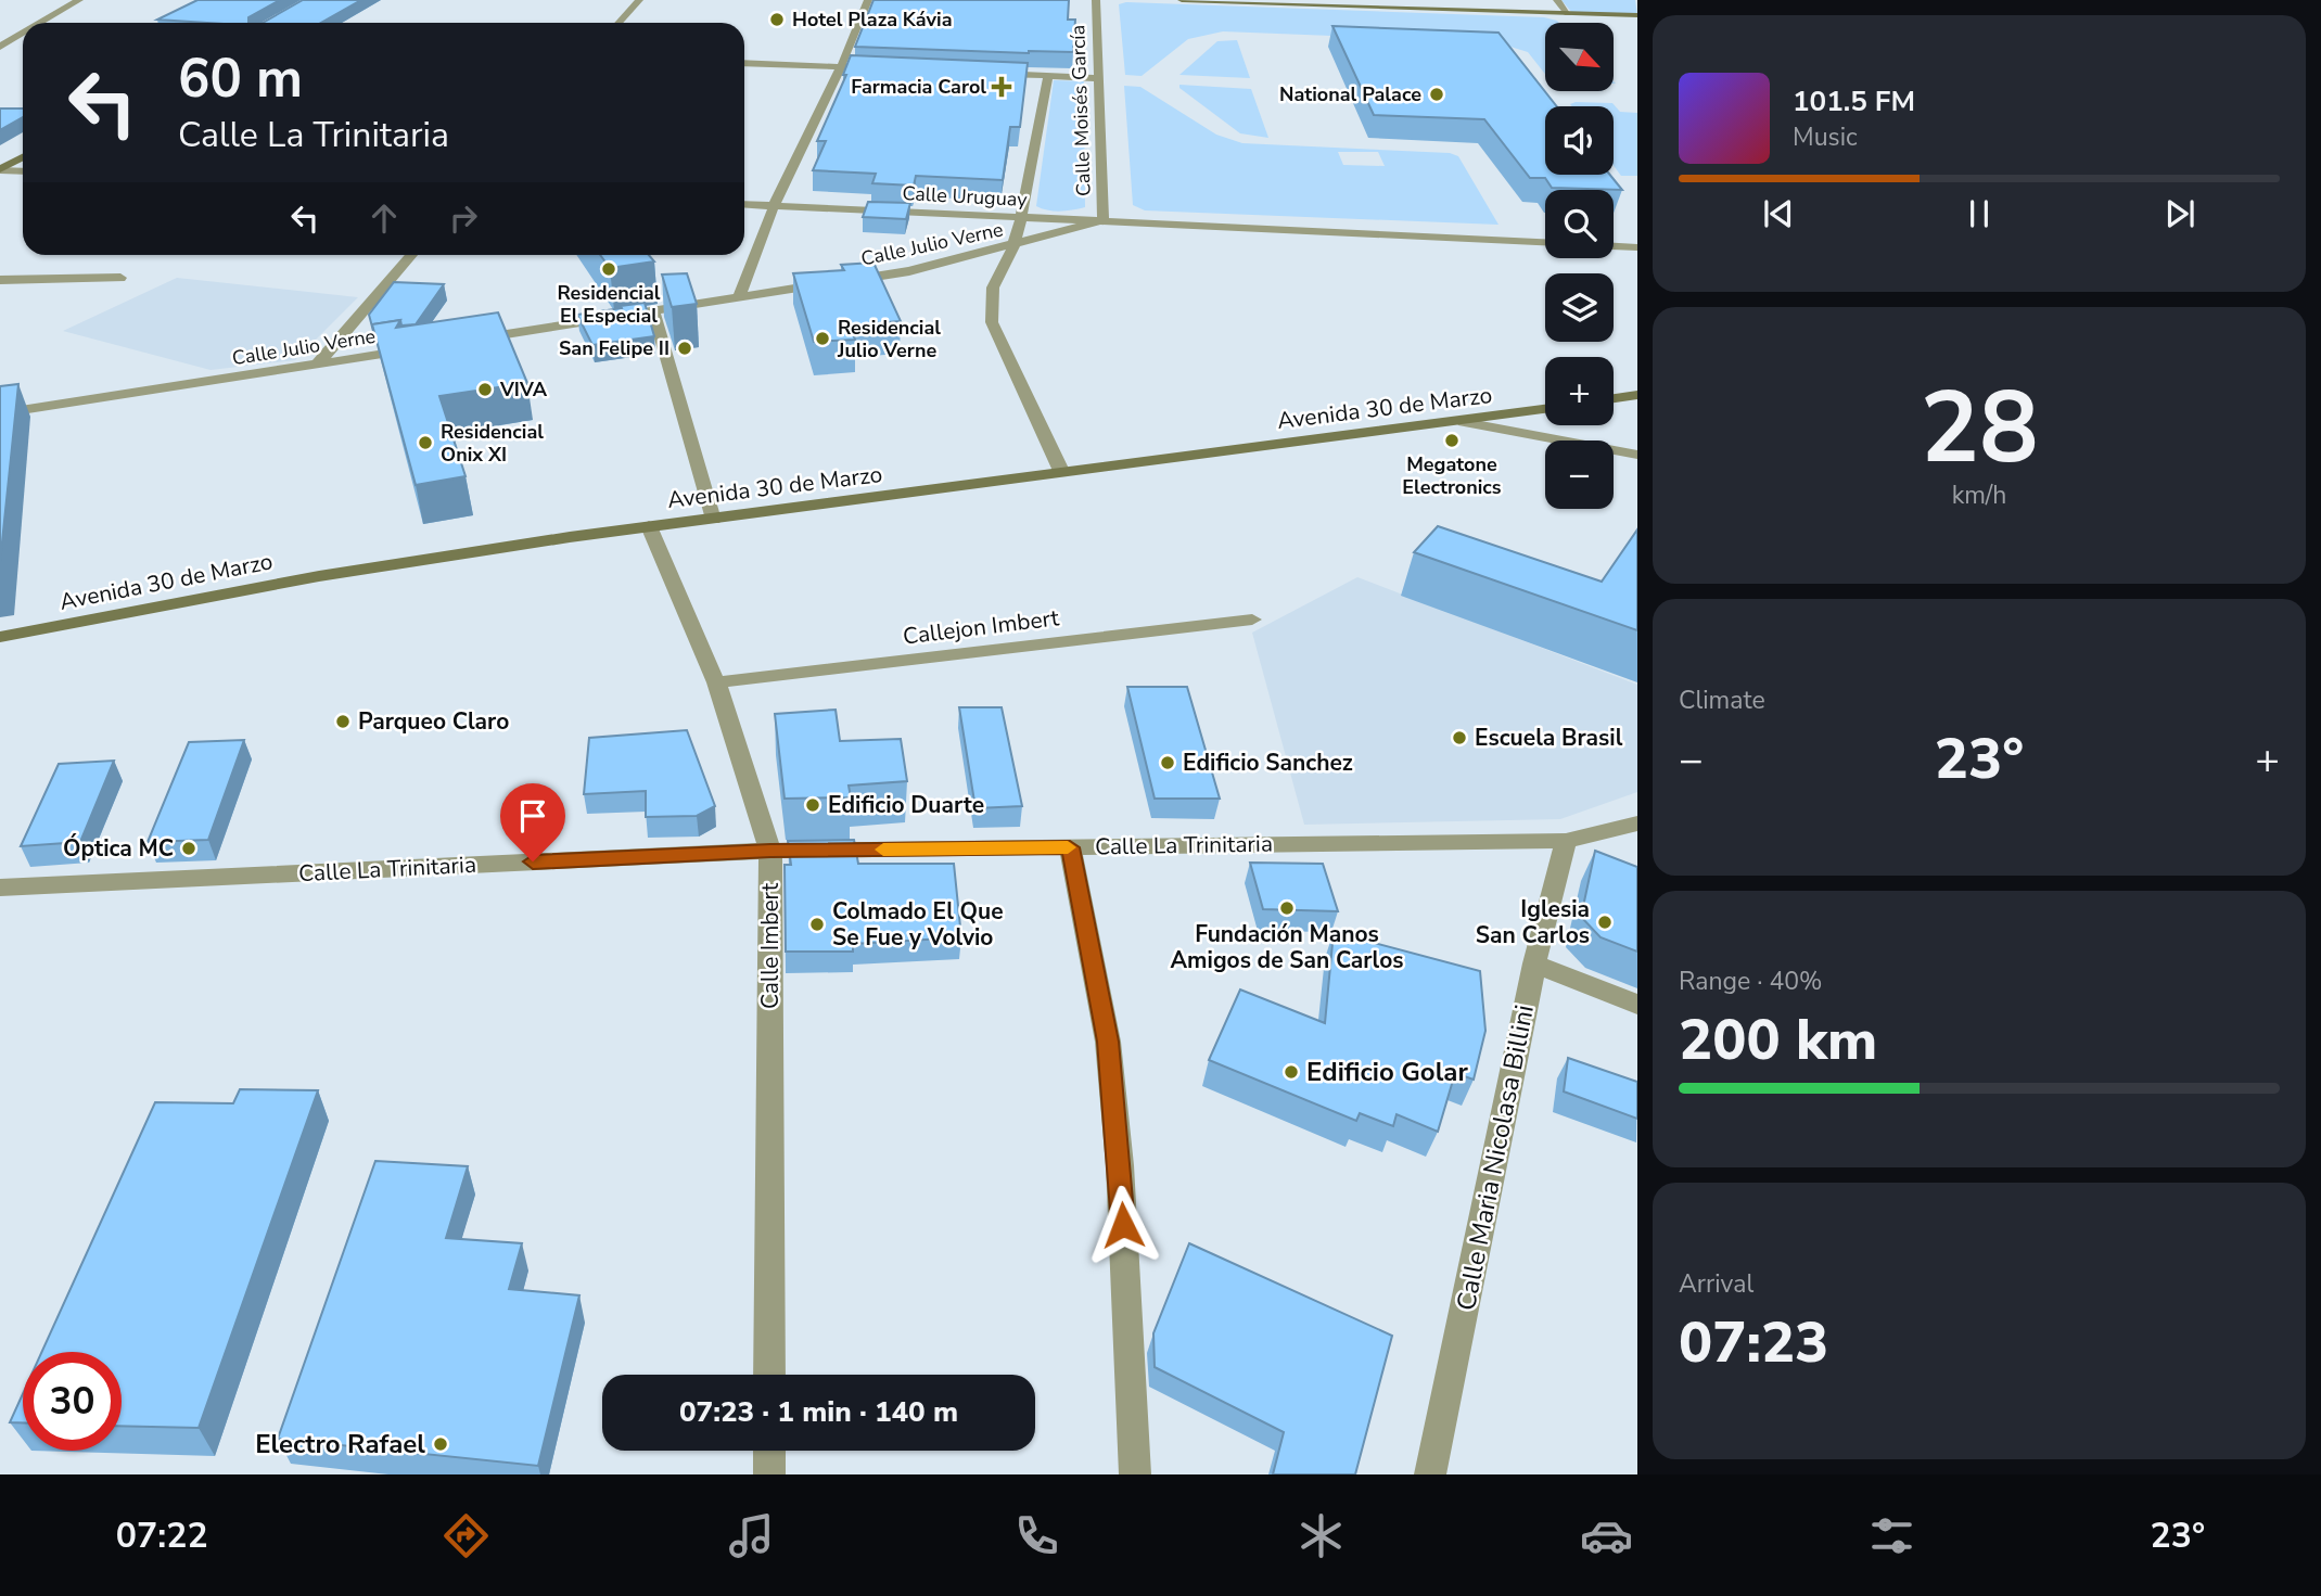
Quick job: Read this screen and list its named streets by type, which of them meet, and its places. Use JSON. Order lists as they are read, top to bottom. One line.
{"streets":{"main road":["Avenida 30 de Marzo"],"street":["Calle Moisés García","Calle Uruguay","Calle Julio Verne","Callejon Imbert","Calle La Trinitaria","Calle Imbert","Calle Maria Nicolasa Billini"]},"crossings":[["Calle Moisés García","Calle Uruguay"],["Calle Moisés García","Calle Julio Verne"],["Calle Uruguay","Calle Julio Verne"],["Avenida 30 de Marzo","Calle Imbert"],["Callejon Imbert","Calle Imbert"],["Calle La Trinitaria","Calle Imbert"],["Calle La Trinitaria","Calle Maria Nicolasa Billini"]],"places":{"other":["Hotel Plaza Kávia","National Palace","Residencial El Especial","Residencial Julio Verne","San Felipe II","VIVA","Megatone Electronics","Residencial Onix XI","Parqueo Claro","Escuela Brasil","Edificio Sanchez","Edificio Duarte","Óptica MC","Fundación Manos Amigos de San Carlos","Iglesia San Carlos","Colmado El Que Se Fue y Volvio","Edificio Golar","Electro Rafael"],"health":["Farmacia Carol"]},"north":"bottom right","page":{"map_buttons":["+","−"],"turn":["60 m","Calle La Trinitaria"],"song":["101.5 FM","Music"],"tile":[["28","km/h"],"Climate",["Range · 40%","200 km"],["Arrival","07:23"]],"heat":["−","23°","+"],"limit":"30","trip":"07:23 · 1 min · 140 m","tabs":["07:22","23°"]}}
